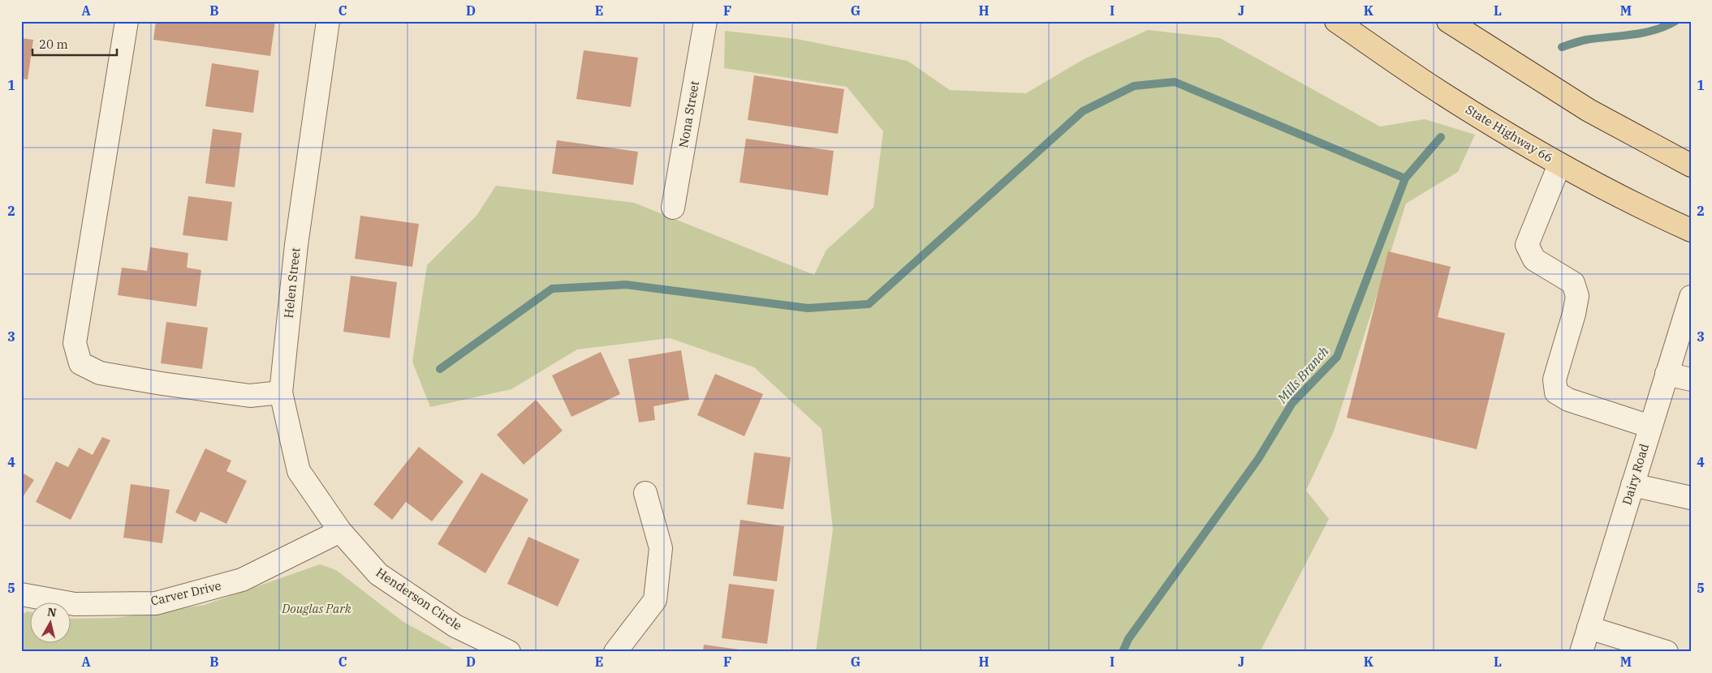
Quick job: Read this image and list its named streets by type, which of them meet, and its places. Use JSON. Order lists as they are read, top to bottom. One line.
{"streets":{"main road":["State Highway 66"],"street":["Nona Street","Helen Street","Dairy Road","Carver Drive","Henderson Circle"]},"crossings":[["Helen Street","Carver Drive"],["Helen Street","Henderson Circle"],["Carver Drive","Henderson Circle"]],"water":["Mills Branch"],"parks":["Douglas Park"],"scale_bar":"20 m","north":"top","grid":{"columns":["A","B","C","D","E","F","G","H","I","J","K","L","M"],"rows":["1","2","3","4","5"]}}
